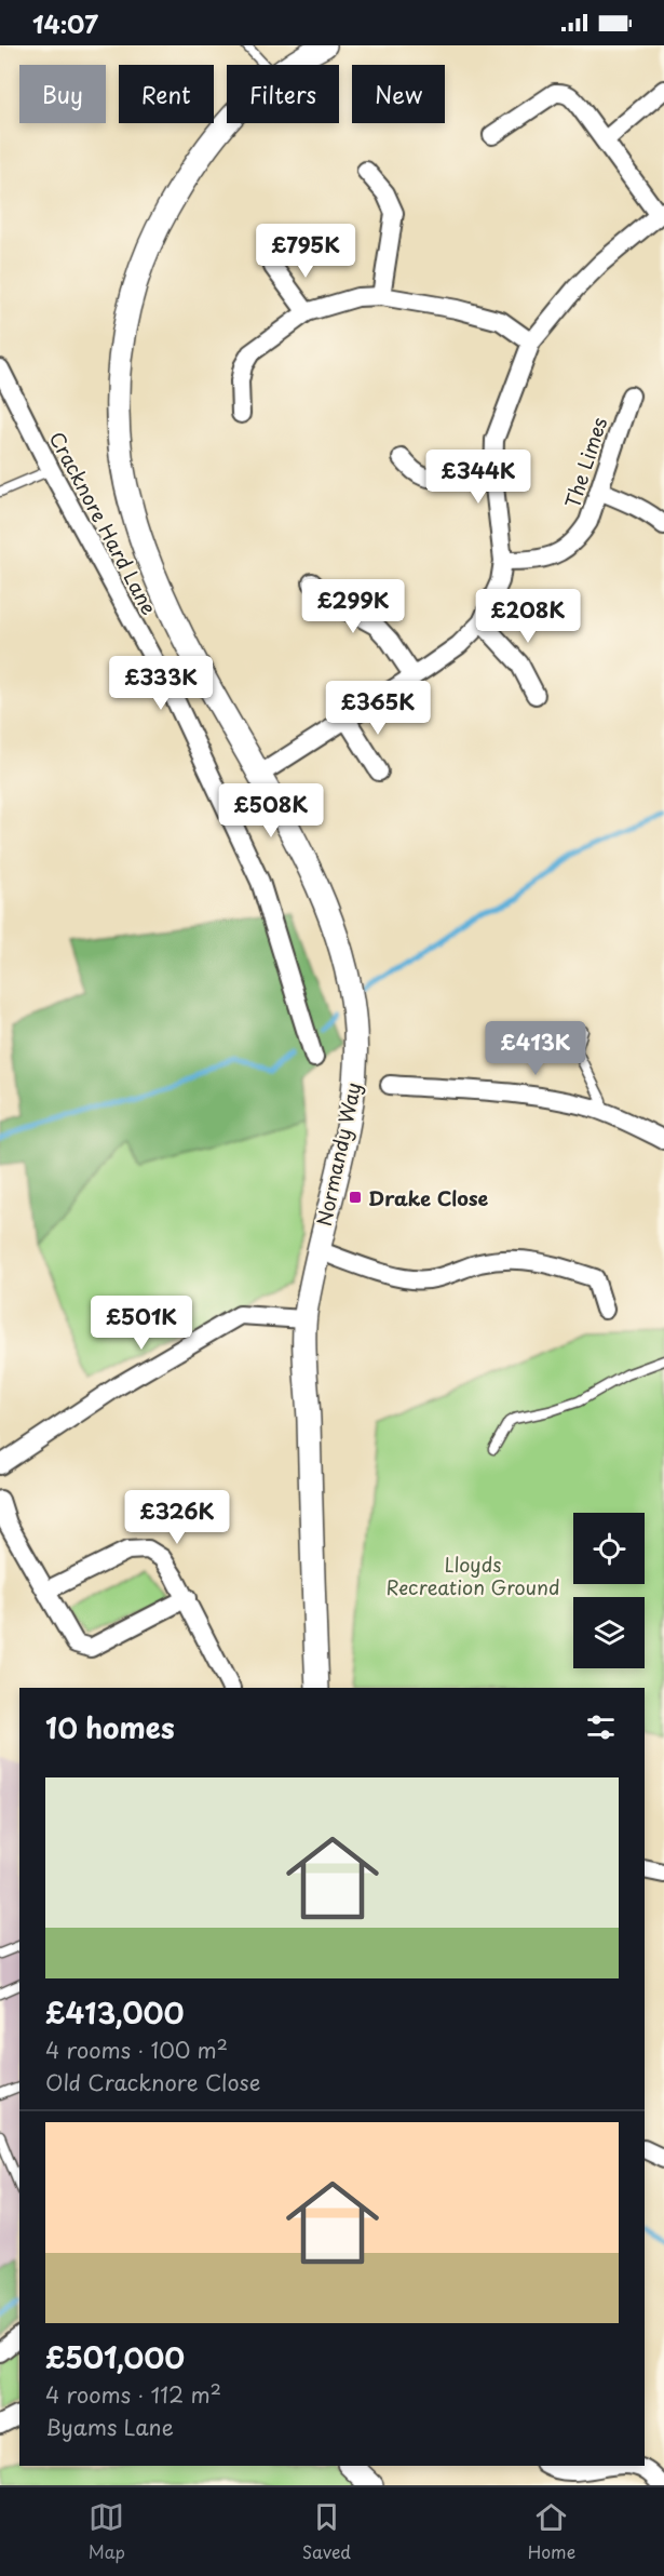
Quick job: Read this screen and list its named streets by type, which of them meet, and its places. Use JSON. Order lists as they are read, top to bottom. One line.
{"streets":{"street":["The Limes","Cracknore Hard Lane","Normandy Way"]},"parks":["Lloyds Recreation Ground"],"places":{"transit":["Drake Close"]},"page":{"status":"14:07","chip":["Buy","Rent","Filters","New"],"price":["£795K","£344K","£299K","£208K","£333K","£365K","£508K","£413K","£501K","£326K"],"heading":"10 homes","list":[{"name":"£413,000","note":"4 rooms · 100 m² · Old Cracknore Close"},{"name":"£501,000","note":"4 rooms · 112 m² · Byams Lane"}],"tabs":["Map","Saved","Home"]}}
